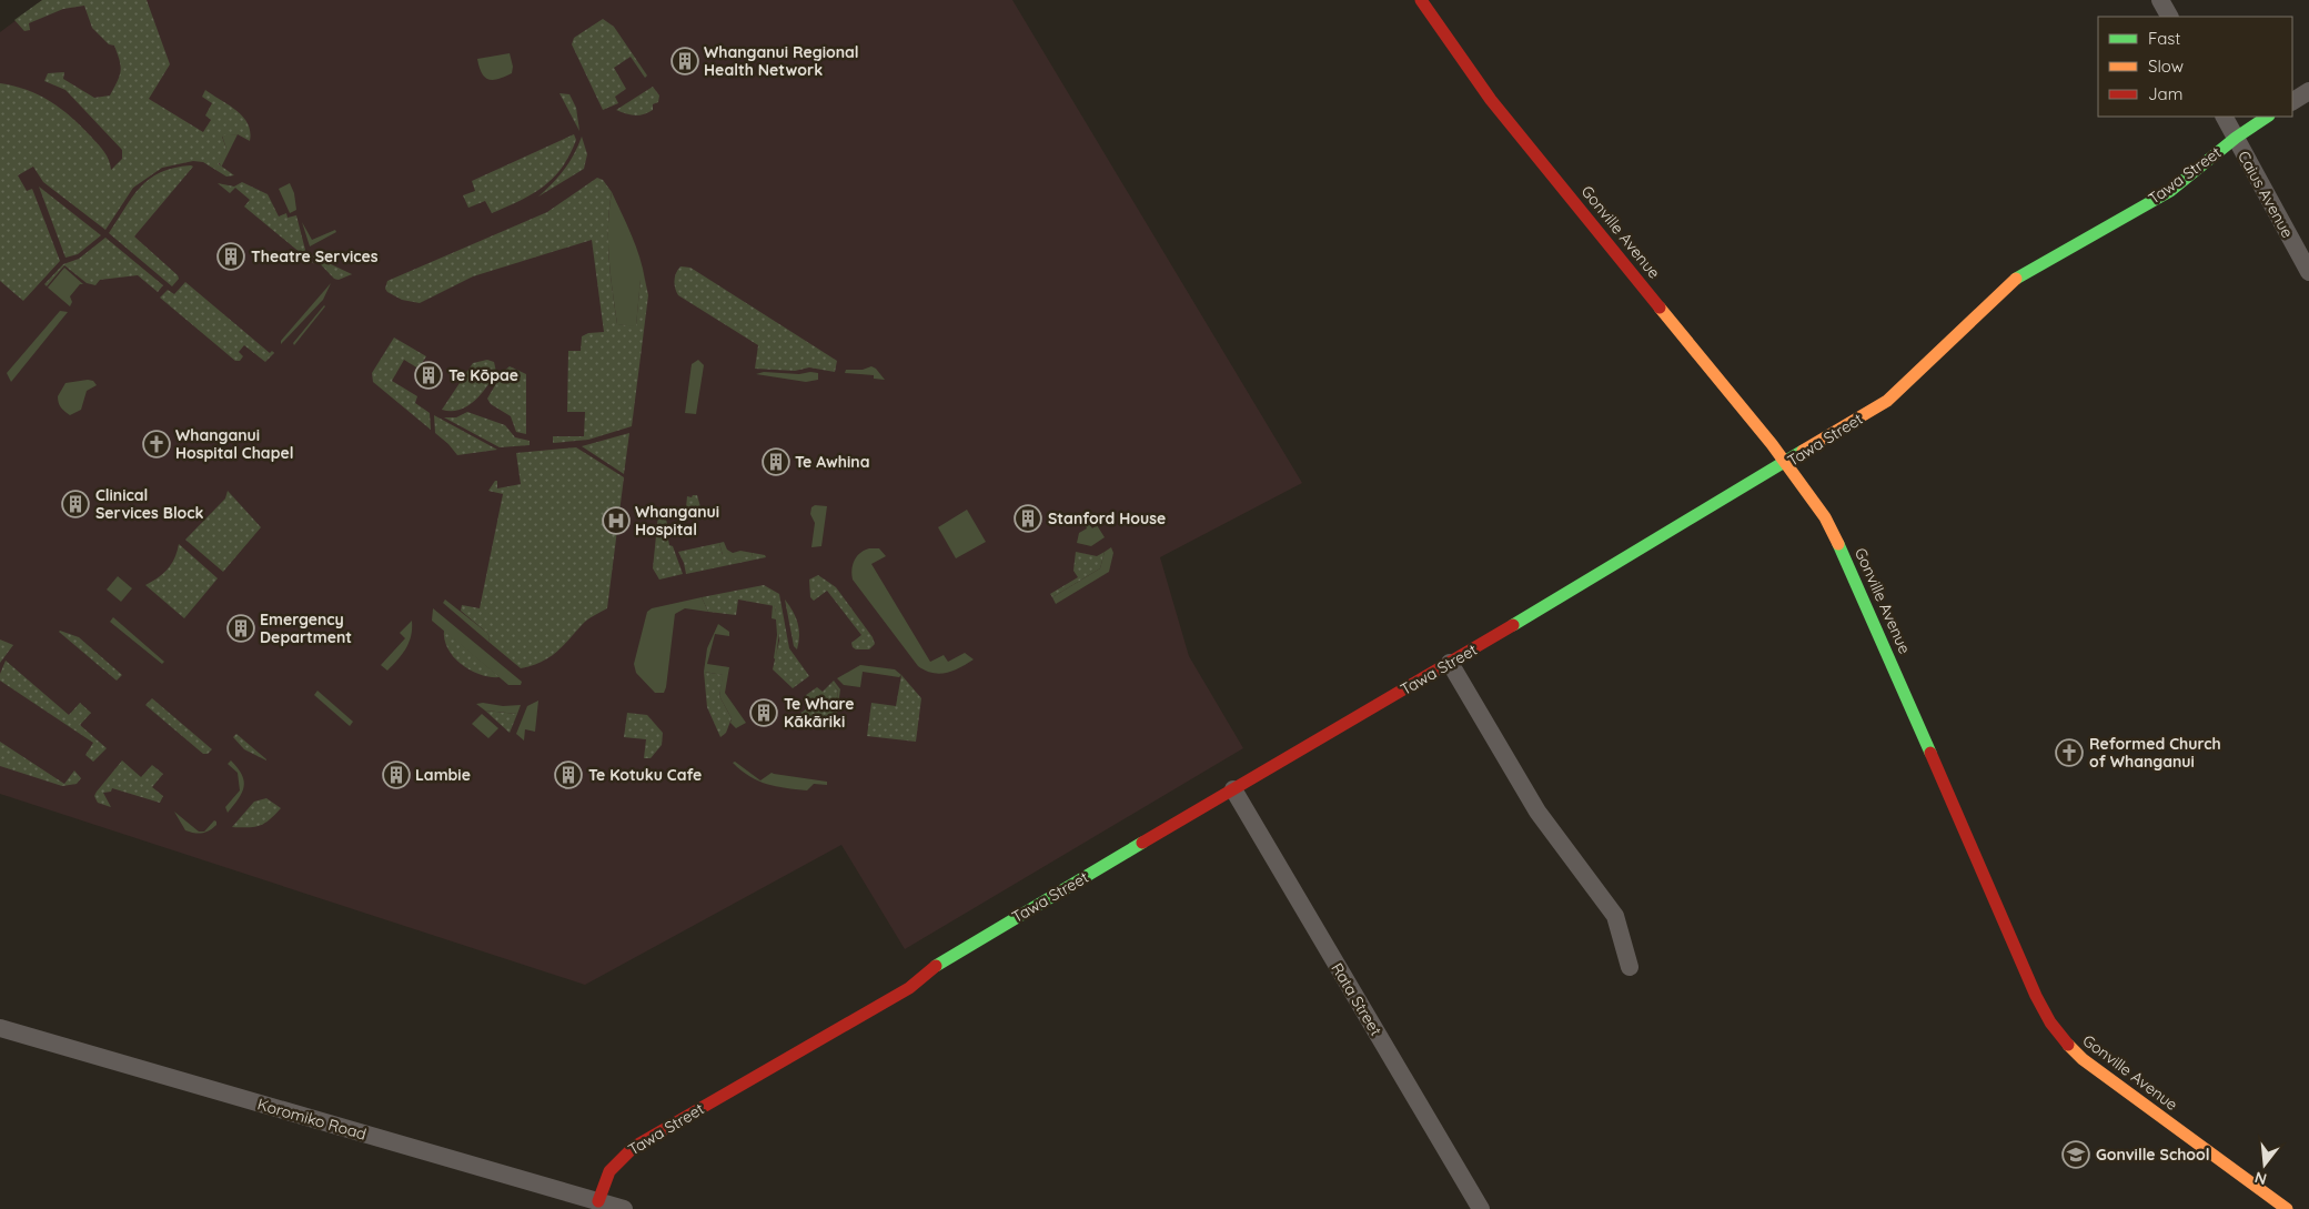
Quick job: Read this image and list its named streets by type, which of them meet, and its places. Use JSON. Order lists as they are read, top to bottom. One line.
{"streets":{"street":["Tawa Street","Caius Avenue","Gonville Avenue","Rata Street","Koromiko Road"]},"crossings":[["Tawa Street","Caius Avenue"],["Tawa Street","Gonville Avenue"],["Tawa Street","Rata Street"],["Tawa Street","Koromiko Road"]],"places":{"building":["Whanganui Regional Health Network","Theatre Services","Te Kōpae","Te Awhina","Clinical Services Block","Stanford House","Emergency Department","Te Whare Kākāriki","Lambie","Te Kotuku Cafe"],"church":["Whanganui Hospital Chapel","Reformed Church of Whanganui"],"hospital":["Whanganui Hospital"],"school or university":["Gonville School"]},"legend":["Fast","Slow","Jam"],"north":"bottom"}
